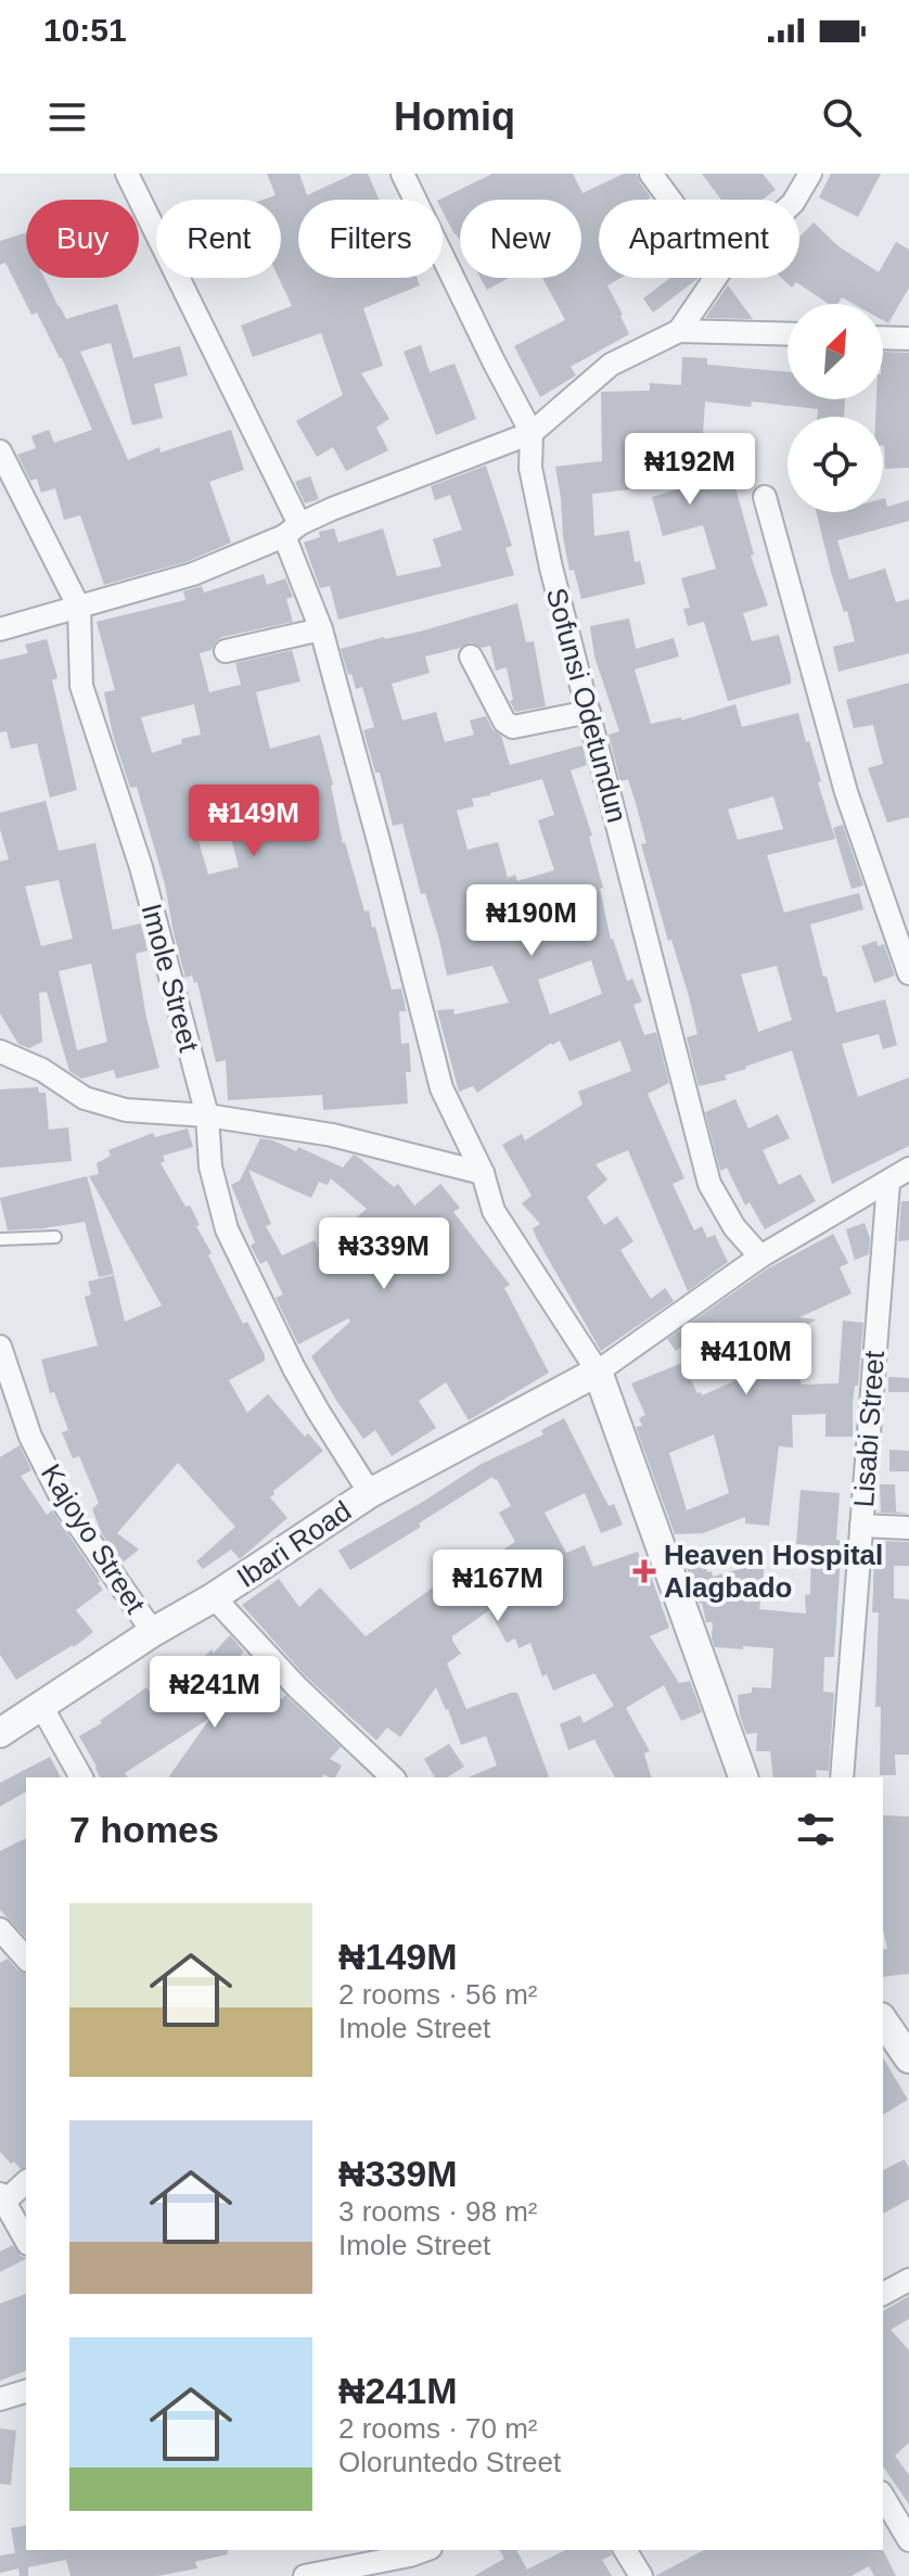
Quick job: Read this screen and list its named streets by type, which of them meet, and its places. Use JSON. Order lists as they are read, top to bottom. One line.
{"streets":{"street":["Sofunsi Odetundun","Imole Street","Lisabi Street","Kajoyo Street","Ibari Road"]},"crossings":[["Imole Street","Ibari Road"],["Kajoyo Street","Ibari Road"]],"places":{"health":["Heaven Hospital Alagbado"]},"north":"top right","page":{"status":"10:51","header":"Homiq","chip":["Buy","Rent","Filters","New","Apartment"],"price":["₦192M","₦149M","₦190M","₦339M","₦410M","₦167M","₦241M"],"heading":"7 homes","list":[{"name":"₦149M","note":"2 rooms · 56 m² · Imole Street"},{"name":"₦339M","note":"3 rooms · 98 m² · Imole Street"},{"name":"₦241M","note":"2 rooms · 70 m² · Oloruntedo Street"}]}}
